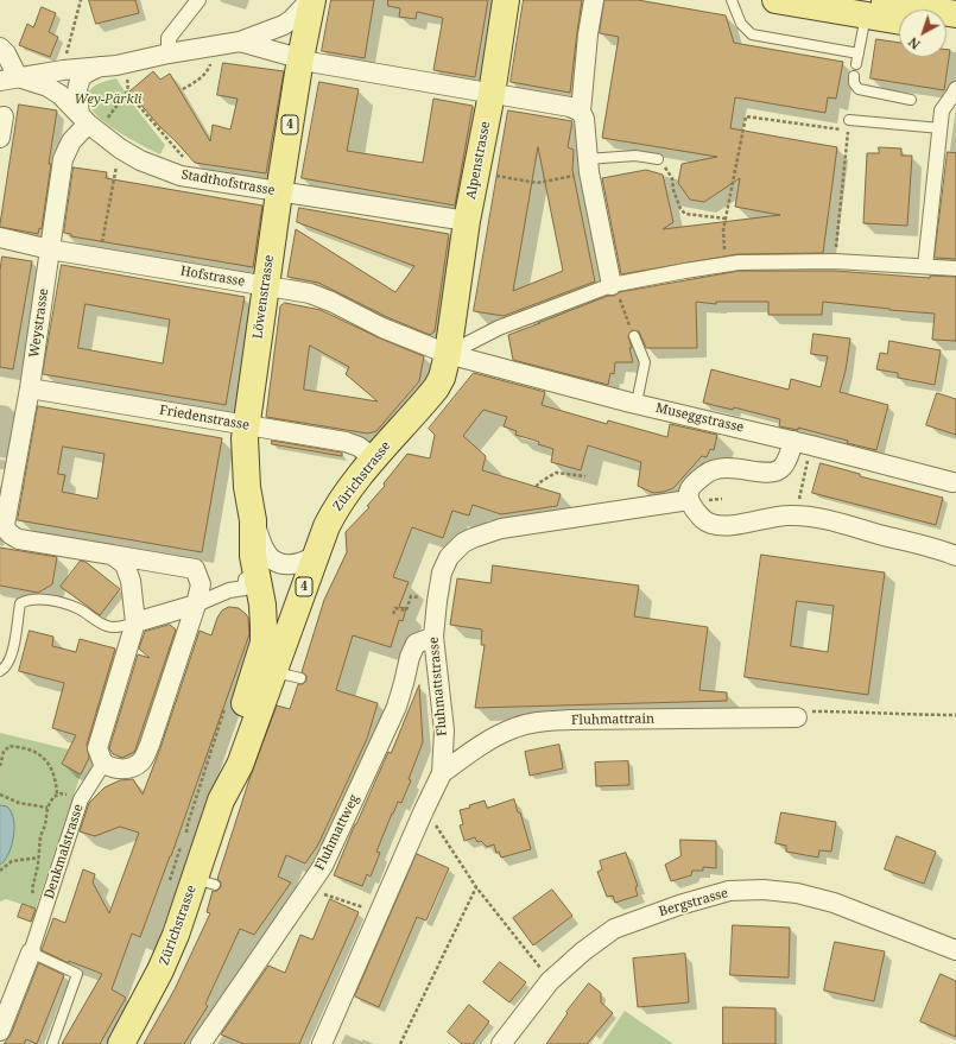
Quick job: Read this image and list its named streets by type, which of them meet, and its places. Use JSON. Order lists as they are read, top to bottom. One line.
{"streets":{"main road":["4","Alpenstrasse","Löwenstrasse","Zürichstrasse"],"street":["Stadthofstrasse","Hofstrasse","Weystrasse","Friedenstrasse","Museggstrasse","Fluhmattstrasse","Fluhmattrain","Fluhmattweg","Denkmalstrasse","Bergstrasse"]},"crossings":[["Alpenstrasse","Stadthofstrasse"],["Alpenstrasse","Zürichstrasse"],["Stadthofstrasse","Löwenstrasse"],["Stadthofstrasse","Weystrasse"],["Hofstrasse","Löwenstrasse"],["Hofstrasse","Weystrasse"],["Hofstrasse","Museggstrasse"],["Hofstrasse","Zürichstrasse"],["Löwenstrasse","Friedenstrasse"],["Löwenstrasse","Zürichstrasse"],["Weystrasse","Friedenstrasse"],["Friedenstrasse","Zürichstrasse"],["Museggstrasse","Zürichstrasse"],["Fluhmattstrasse","Fluhmattrain"],["Fluhmattstrasse","Fluhmattweg"]],"parks":["Wey-Pärkli"],"north":"bottom left"}
